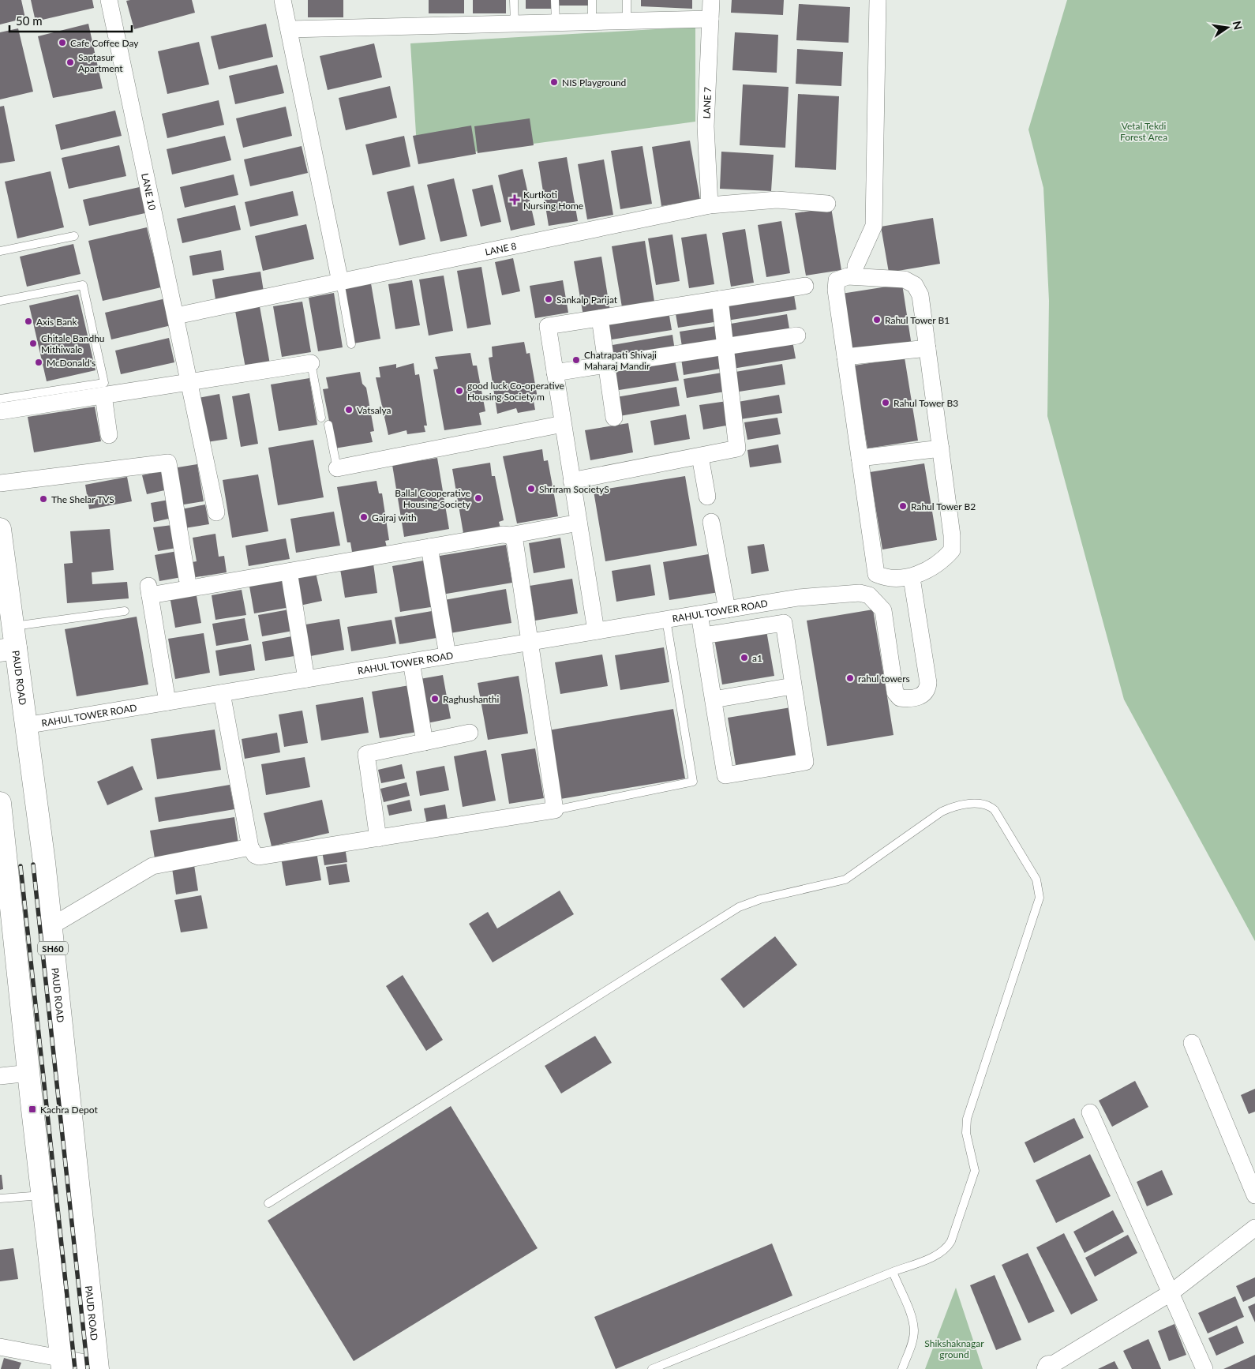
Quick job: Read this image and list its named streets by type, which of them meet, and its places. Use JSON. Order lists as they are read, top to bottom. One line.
{"streets":{"main road":["PAUD ROAD","SH60"],"street":["LANE 7","LANE 10","LANE 8","RAHUL TOWER ROAD"]},"crossings":[["LANE 7","LANE 8"],["LANE 10","LANE 8"],["RAHUL TOWER ROAD","PAUD ROAD"]],"parks":["Vetal Tekdi Forest Area","Shikshaknagar ground"],"places":{"other":["Cafe Coffee Day","Saptasur Apartment","NIS Playground","Sankalp Parijat","Rahul Tower B1","Axis Bank","Chitale Bandhu Mithiwale","Chatrapati Shivaji Maharaj Mandir","McDonald's","good luck Co-operative Housing Society m","Rahul Tower B3","Vatsalya","Shriram SocietyS","Ballal Cooperative Housing Society","The Shelar TVS","Rahul Tower B2","Gajraj with","a1","rahul towers","Raghushanthi"],"health":["Kurtkoti Nursing Home"],"transit":["Kachra Depot"]},"scale_bar":"50 m","north":"right"}
